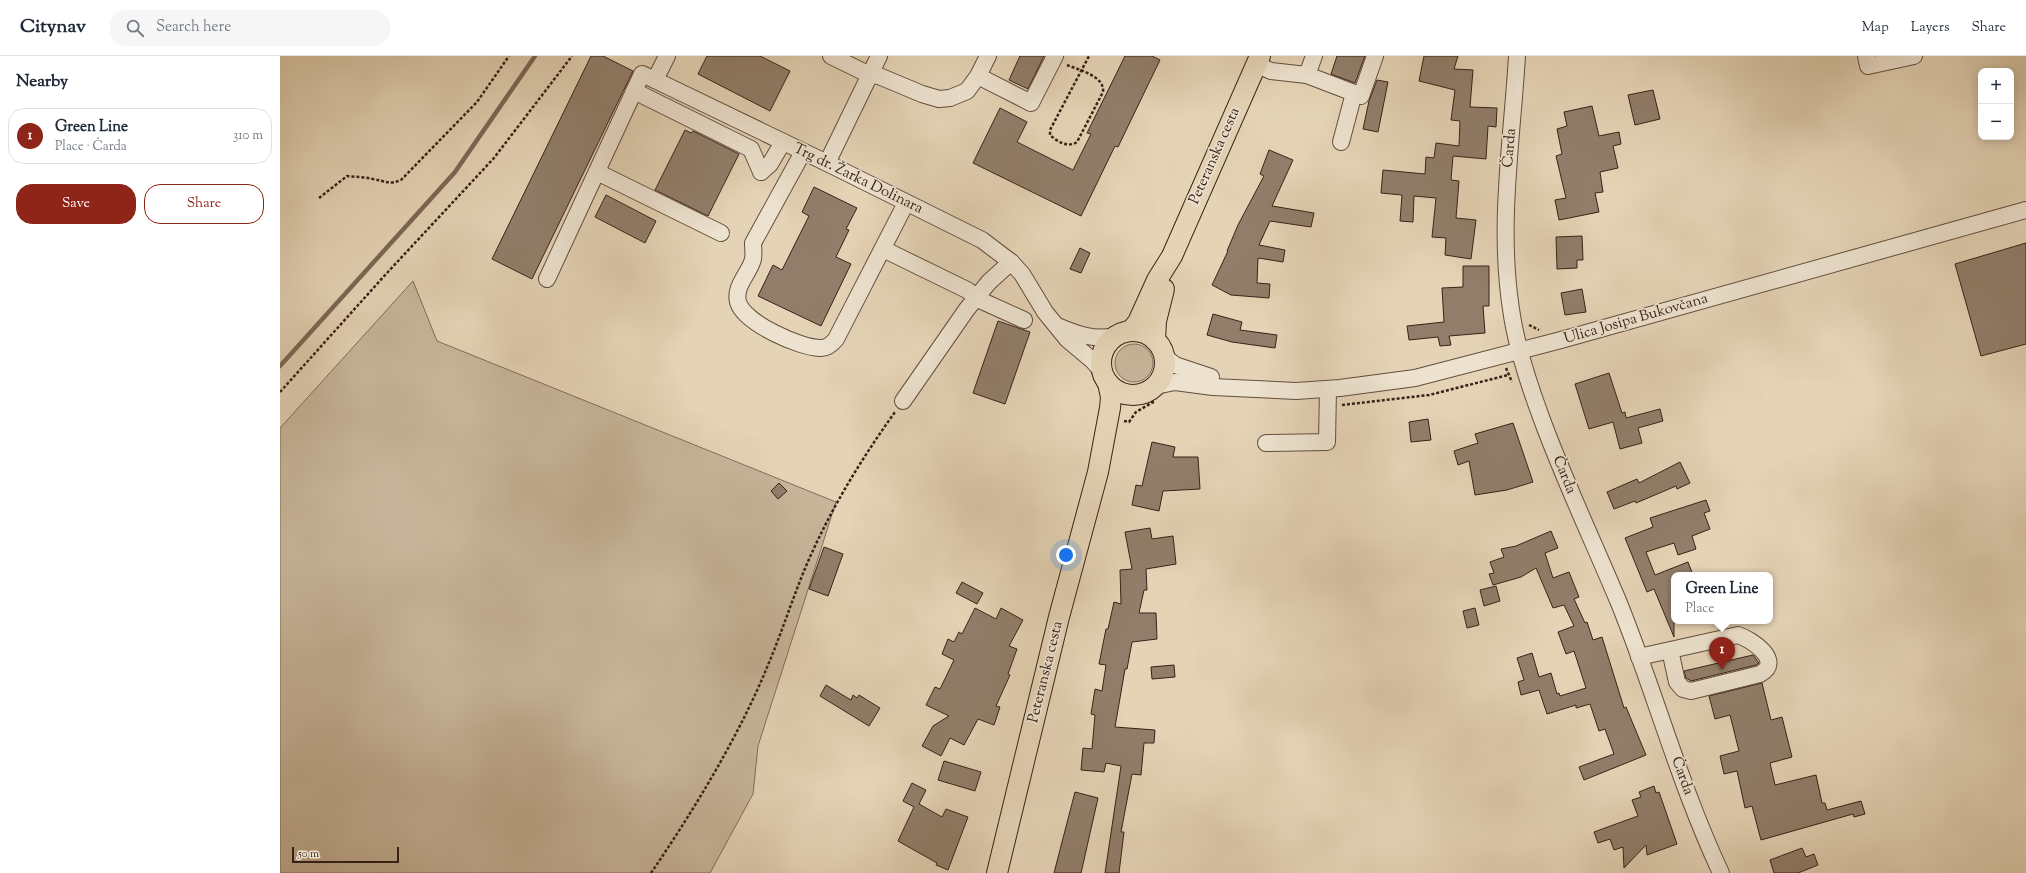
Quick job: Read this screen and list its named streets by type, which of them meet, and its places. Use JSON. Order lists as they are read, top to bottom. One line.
{"streets":{"main road":["Peteranska cesta"],"street":["Čarda","Trg dr. Žarka Dolinara","Ulica Josipa Bukovčana"]},"crossings":[["Čarda","Ulica Josipa Bukovčana"],["Peteranska cesta","Trg dr. Žarka Dolinara"],["Peteranska cesta","Ulica Josipa Bukovčana"],["Trg dr. Žarka Dolinara","Ulica Josipa Bukovčana"]],"scale_bar":"50 m","page":{"header":"Citynav","search":"Search here","nav":["Map","Layers","Share"],"heading":"Nearby","map_buttons":["+","−"],"list":[{"mark":"1","name":"Green Line","note":"Place · Čarda","value":"310 m"}],"buttons":["Save","Share"],"popup":["Green Line","Place"],"pins":"1","scale":"50 m"}}
